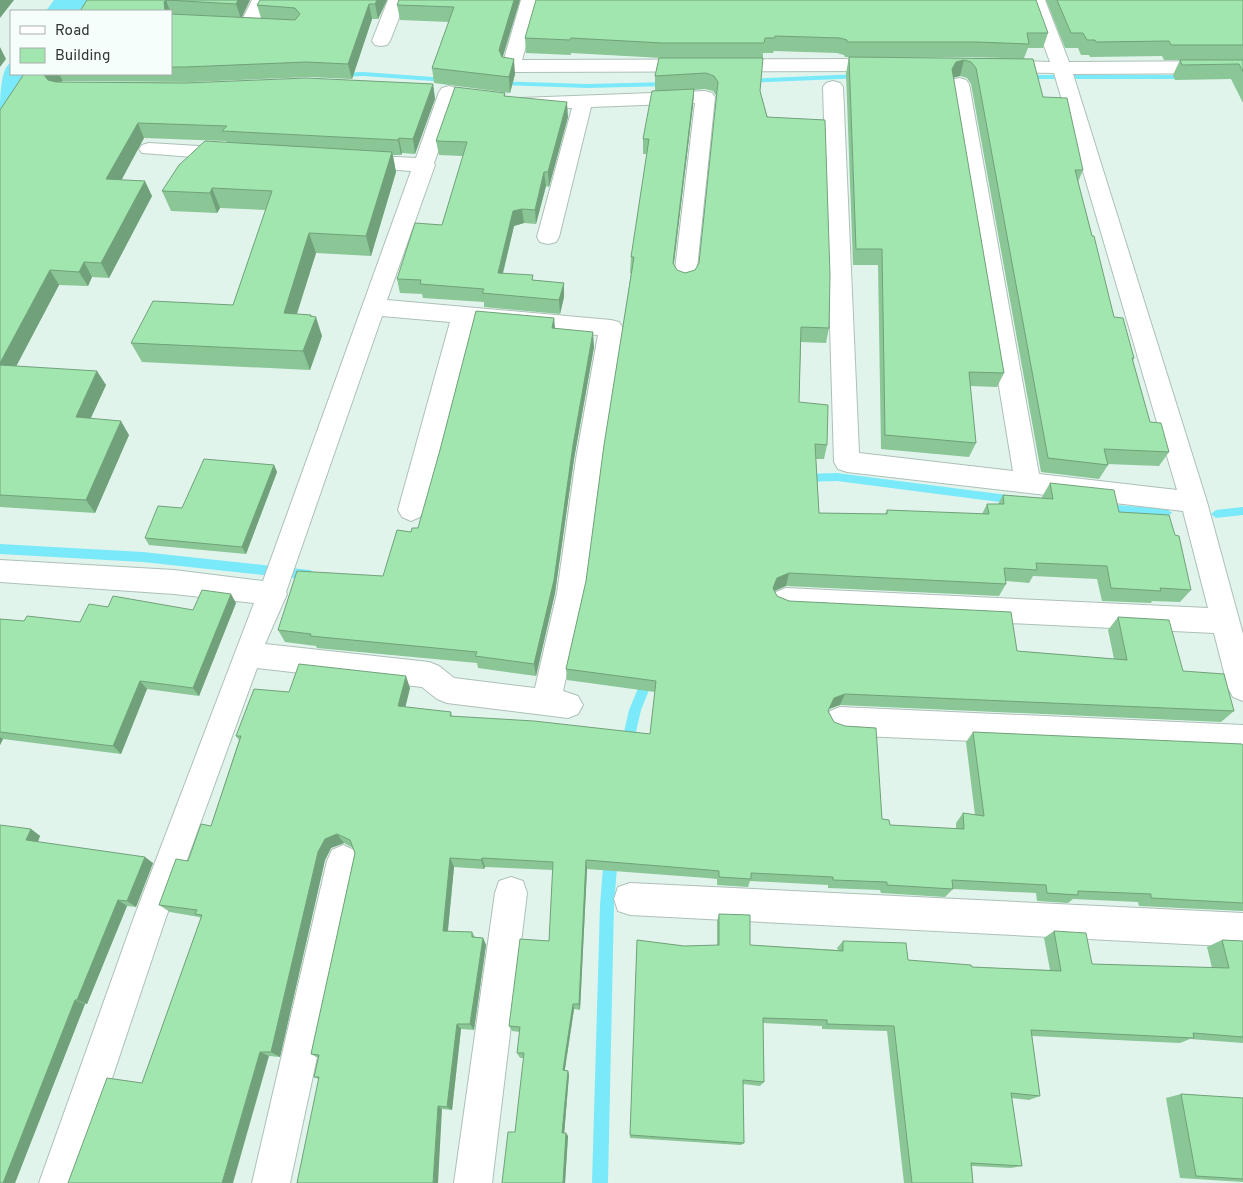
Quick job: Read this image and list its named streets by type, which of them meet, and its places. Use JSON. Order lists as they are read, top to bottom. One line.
{"legend":["Road","Building"]}
